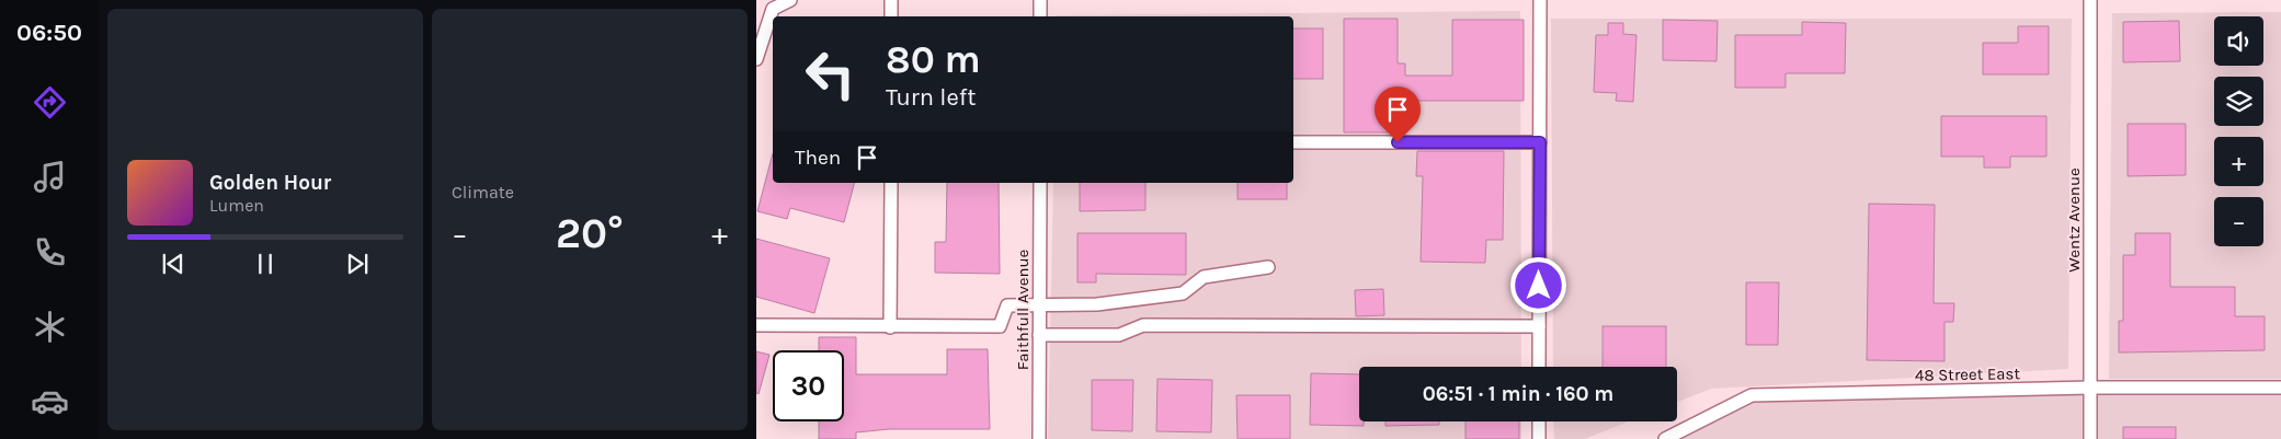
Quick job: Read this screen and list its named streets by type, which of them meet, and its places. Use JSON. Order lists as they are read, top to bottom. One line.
{"streets":{"street":["Wentz Avenue","Faithfull Avenue","48 Street East"]},"crossings":[["Wentz Avenue","48 Street East"]],"page":{"tabs":"06:50","tile":"Climate","map_buttons":["+","−"],"turn":["80 m","Turn left"],"then":"Then","song":["Golden Hour","Lumen"],"heat":["−","20°","+"],"limit":"30","trip":"06:51 · 1 min · 160 m"}}
